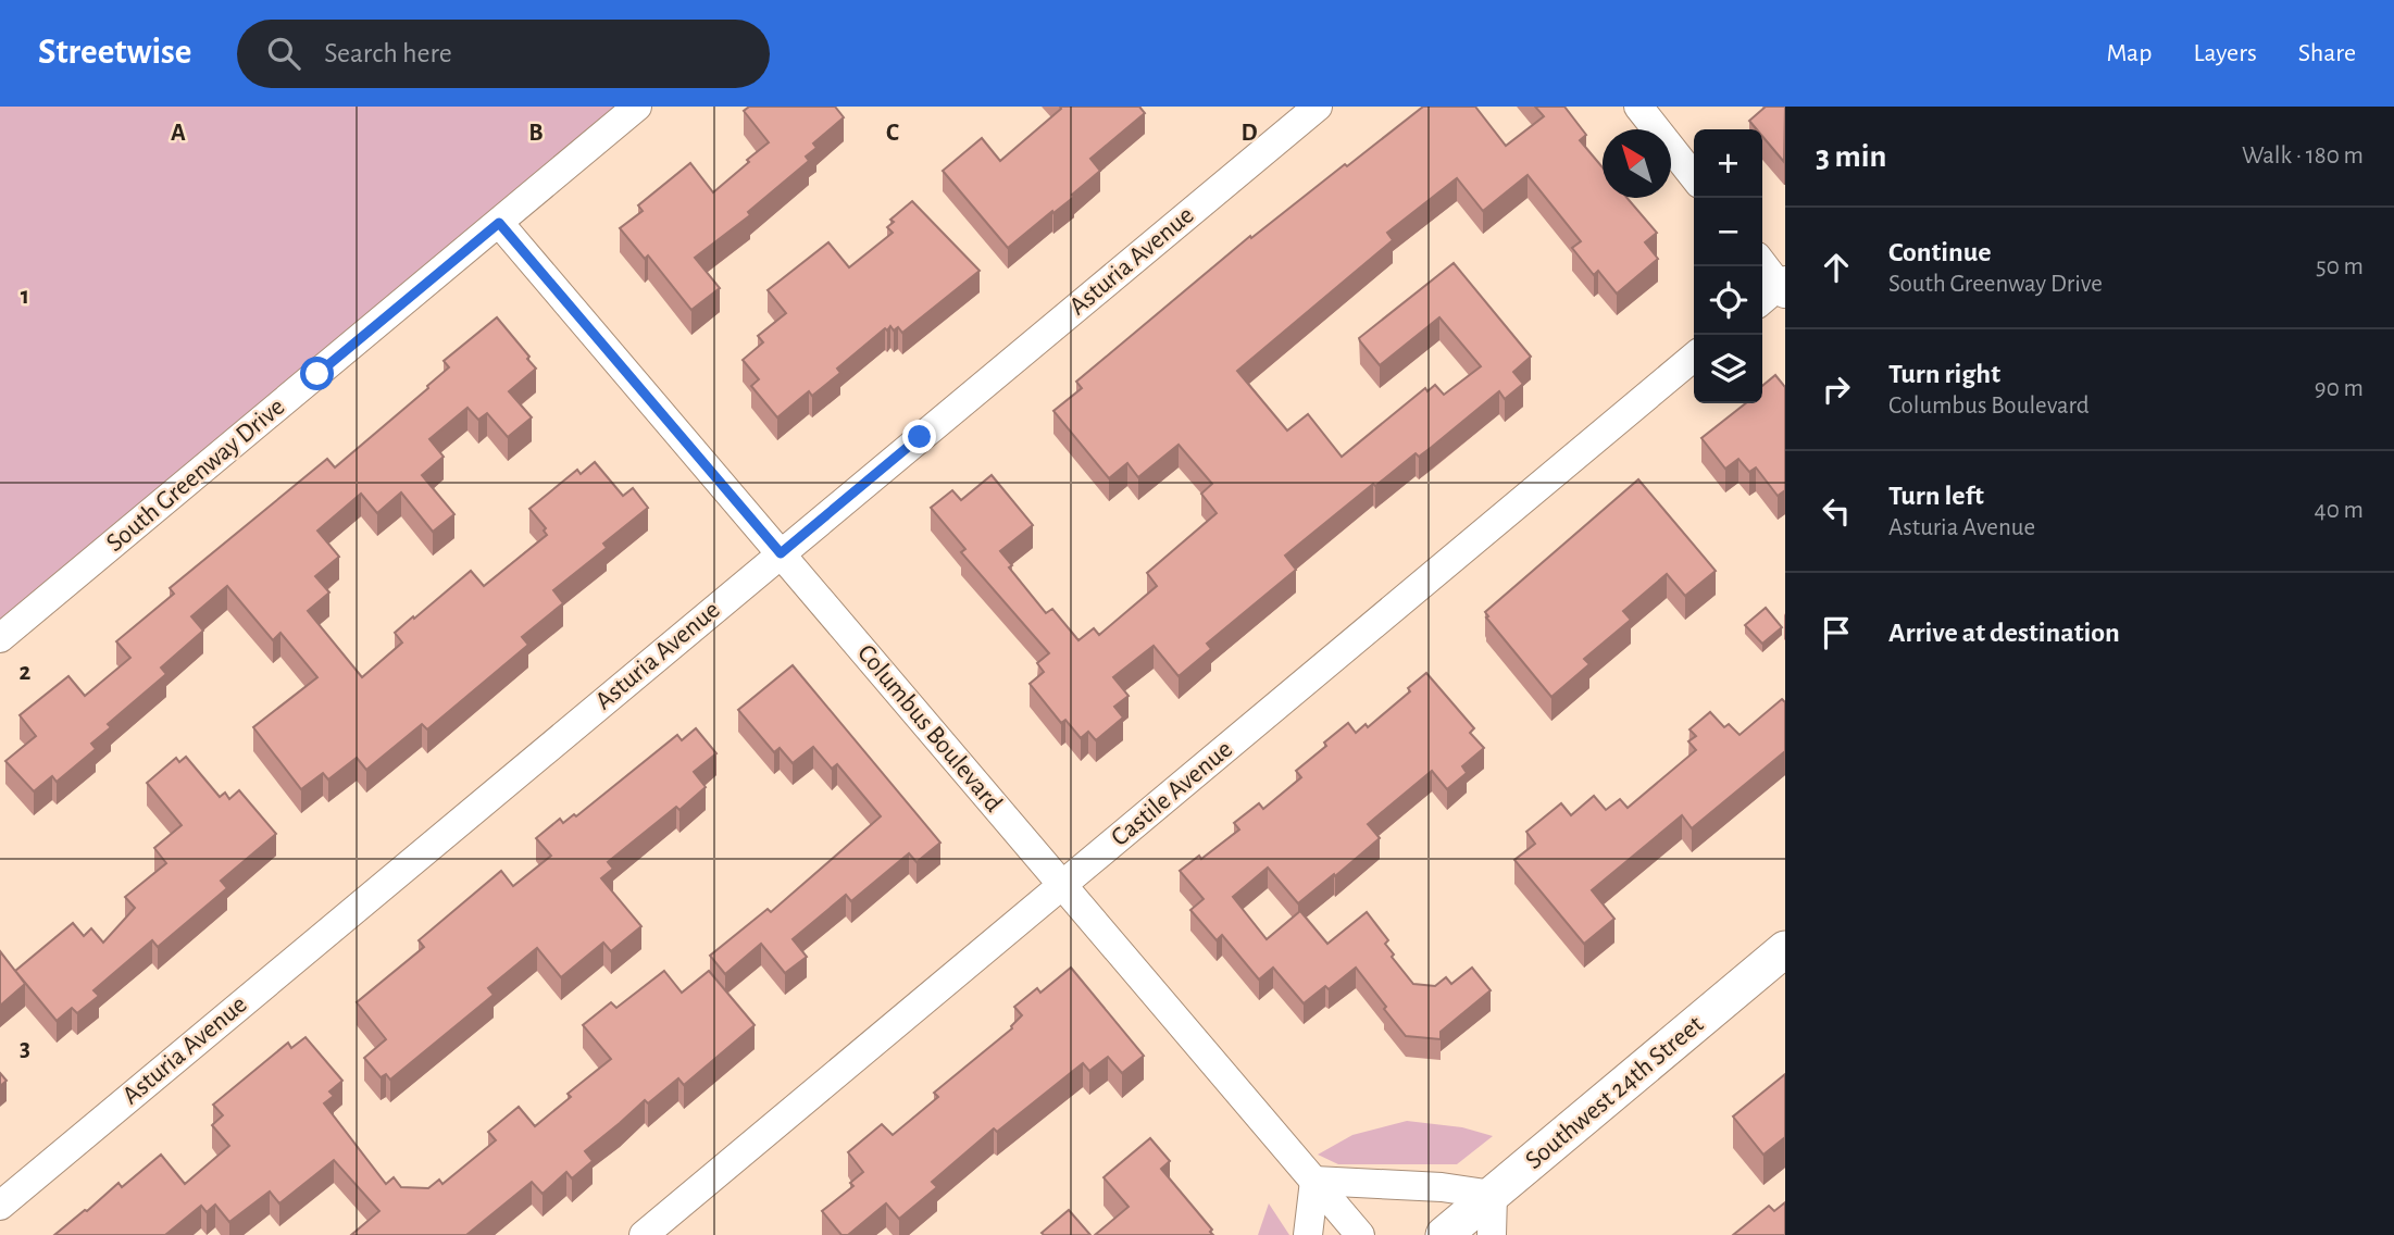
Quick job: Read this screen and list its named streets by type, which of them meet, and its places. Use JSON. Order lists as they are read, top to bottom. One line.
{"streets":{"street":["Asturia Avenue","South Greenway Drive","Columbus Boulevard","Castile Avenue","Southwest 24th Street"]},"crossings":[["Asturia Avenue","Columbus Boulevard"],["South Greenway Drive","Columbus Boulevard"],["Columbus Boulevard","Castile Avenue"]],"north":"top left","page":{"header":"Streetwise","search":"Search here","nav":["Map","Layers","Share"],"heading":["3 min","Walk · 180 m"],"map_buttons":["+","−"],"list":[["Continue","South Greenway Drive","50 m"],["Turn right","Columbus Boulevard","90 m"],["Turn left","Asturia Avenue","40 m"],"Arrive at destination"]},"grid":{"columns":["A","B","C","D"],"rows":["1","2","3"]}}
